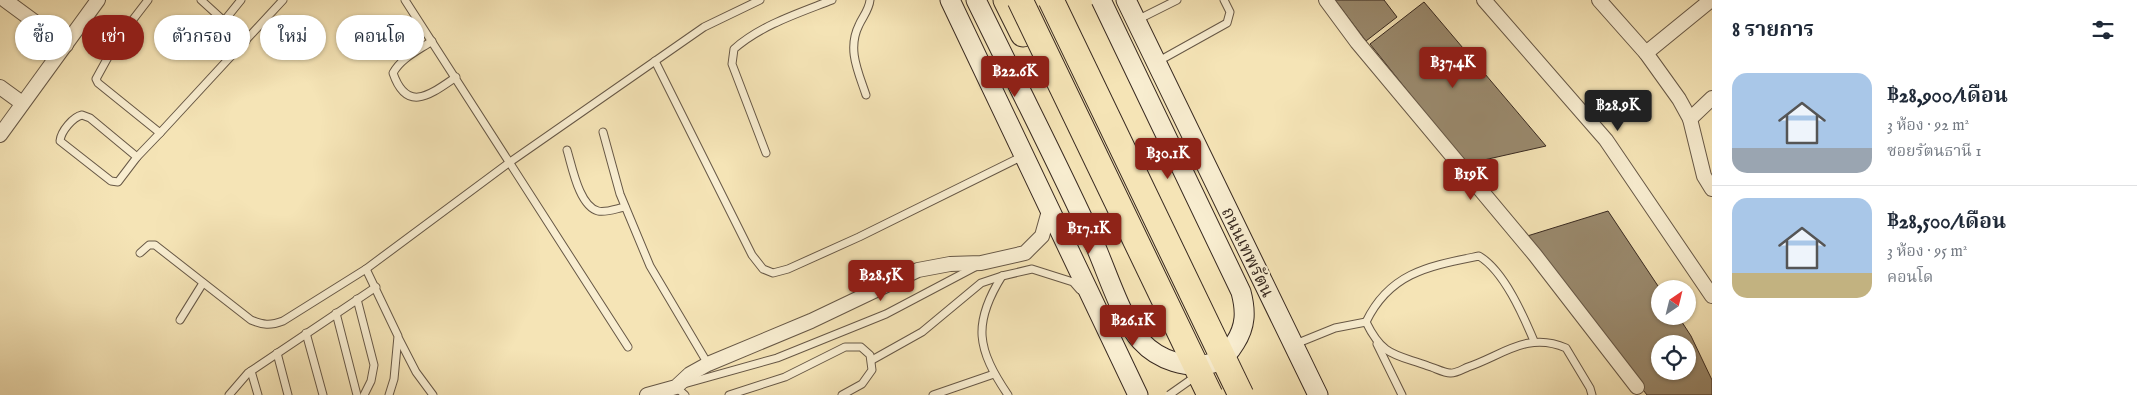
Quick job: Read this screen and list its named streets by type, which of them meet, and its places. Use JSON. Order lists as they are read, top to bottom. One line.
{"streets":{"main road":["ถนนเทพรัตน"]},"north":"top right","page":{"heading":"8 รายการ","chip":["ซื้อ","เช่า","ตัวกรอง","ใหม่","คอนโด"],"price":["฿37.4K","฿22.6K","฿28.9K","฿30.1K","฿19K","฿17.1K","฿28.5K","฿26.1K"],"list":[{"name":"฿28,900/เดือน","note":"3 ห้อง · 92 m² · ซอยรัตนธานี 1"},{"name":"฿28,500/เดือน","note":"3 ห้อง · 95 m² · คอนโด"}]}}
